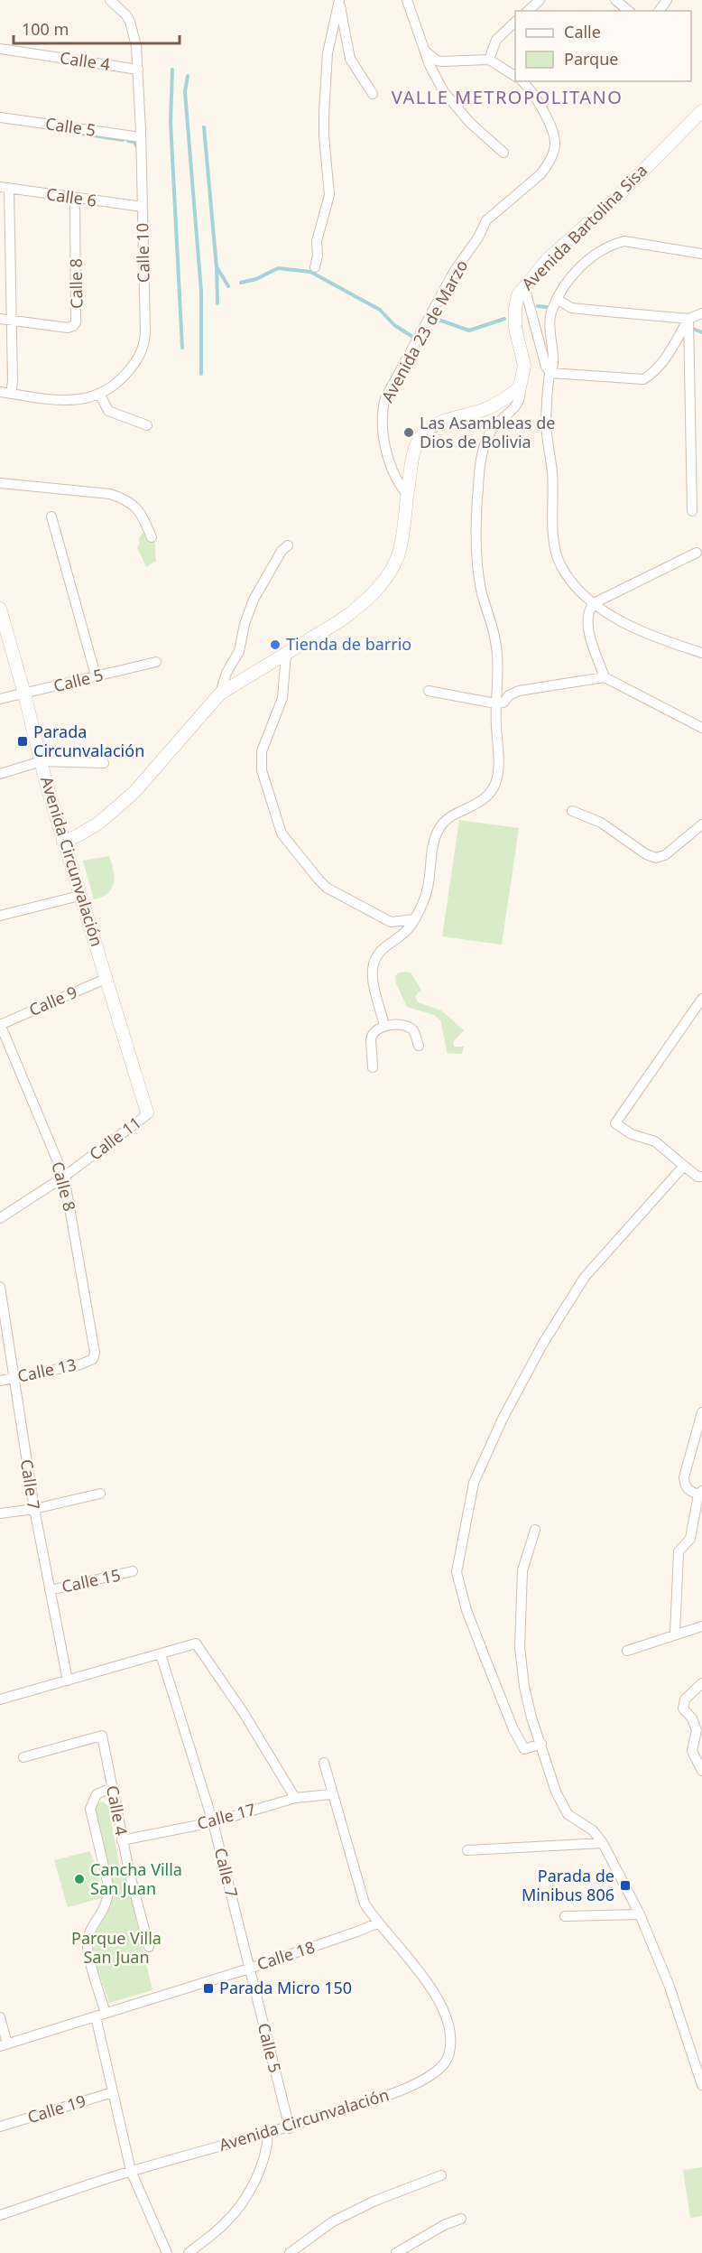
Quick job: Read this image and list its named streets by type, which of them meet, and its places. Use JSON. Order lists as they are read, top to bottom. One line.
{"streets":{"street":["Calle 4","Calle 5","Calle 6","Avenida Bartolina Sisa","Calle 10","Calle 8","Avenida 23 de Marzo","Avenida Circunvalación","Calle 9","Calle 11","Calle 13","Calle 7","Calle 15","Calle 17","Calle 18","Calle 19"]},"crossings":[["Calle 4","Calle 10"],["Calle 4","Calle 17"],["Calle 5","Calle 10"],["Calle 5","Avenida Circunvalación"],["Calle 5","Calle 7"],["Calle 5","Calle 18"],["Calle 6","Calle 10"],["Calle 6","Calle 8"],["Calle 8","Calle 9"],["Calle 8","Calle 11"],["Calle 8","Calle 13"],["Avenida Circunvalación","Calle 9"],["Avenida Circunvalación","Calle 11"],["Avenida Circunvalación","Calle 18"],["Calle 13","Calle 7"],["Calle 7","Calle 15"],["Calle 7","Calle 17"],["Calle 7","Calle 18"]],"districts":["VALLE METROPOLITANO"],"parks":["Parque Villa San Juan"],"places":{"other":["Las Asambleas de Dios de Bolivia","Tienda de barrio","Cancha Villa San Juan"],"transit":["Parada Circunvalación","Parada de Minibus 806","Parada Micro 150"]},"legend":["Calle","Parque"],"scale_bar":"100 m"}
